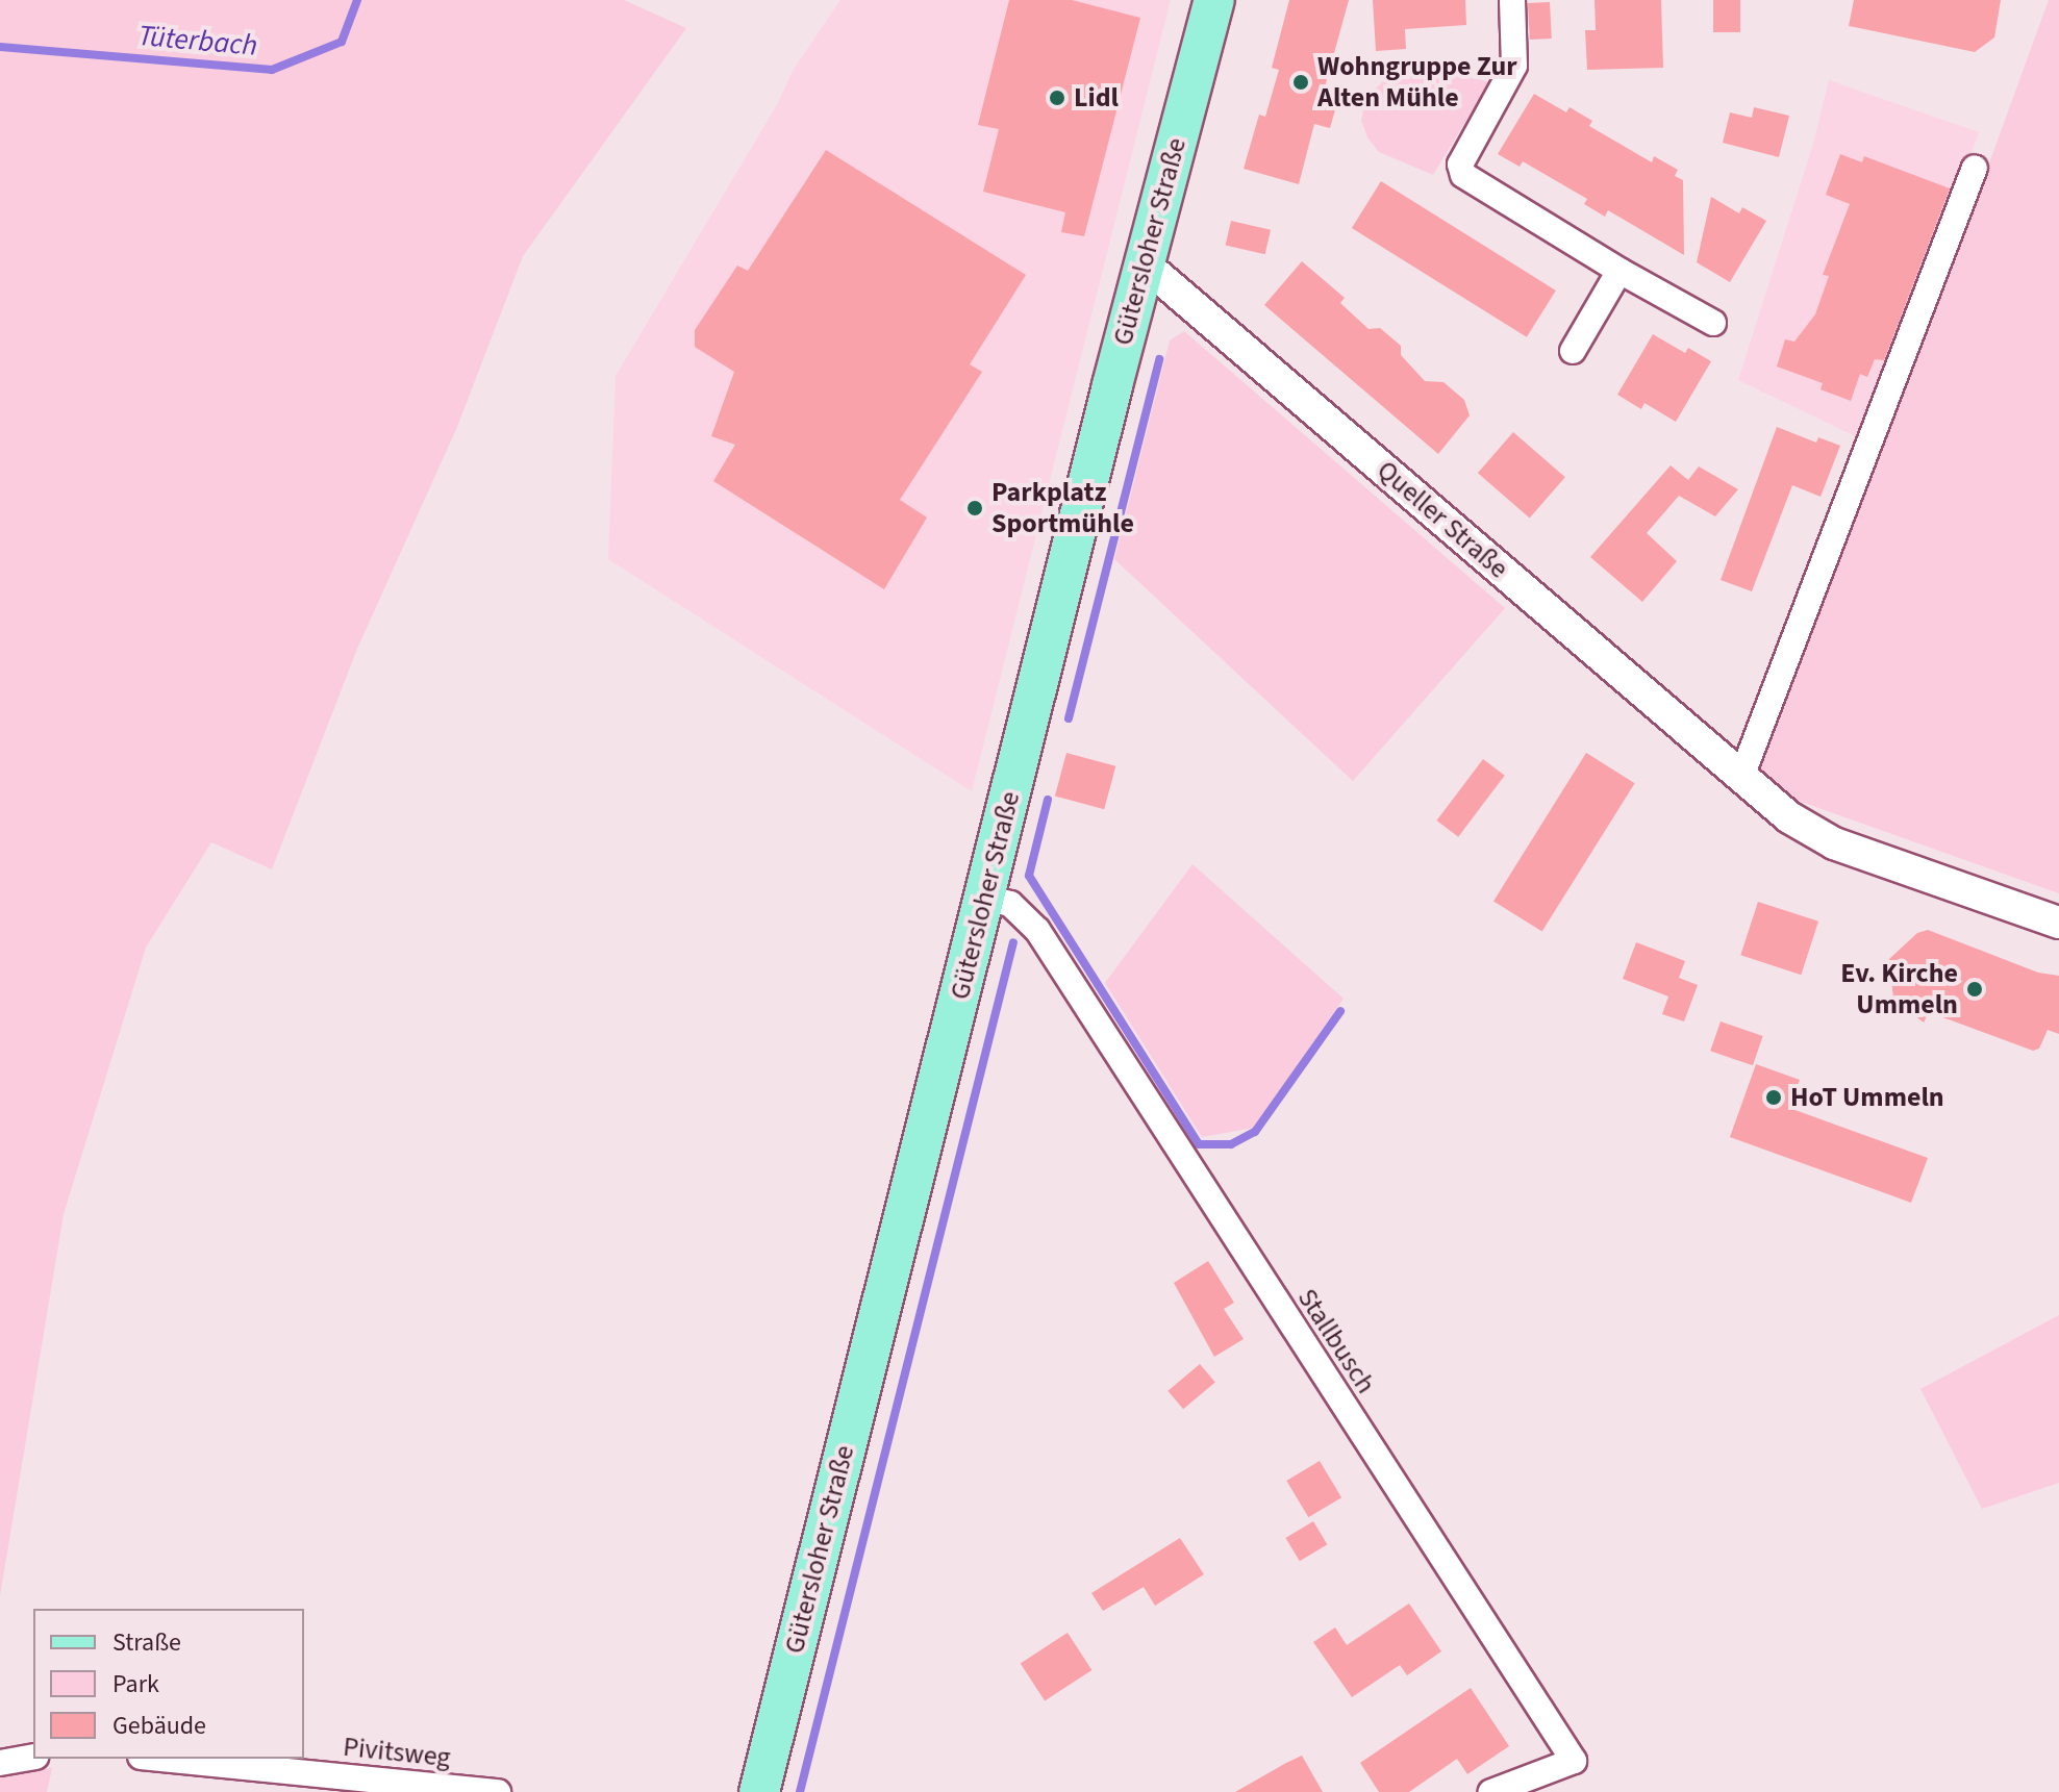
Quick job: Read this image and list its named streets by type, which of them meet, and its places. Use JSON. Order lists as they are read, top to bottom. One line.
{"streets":{"main road":["Gütersloher Straße"],"street":["Queller Straße","Stallbusch","Pivitsweg"]},"crossings":[["Gütersloher Straße","Queller Straße"],["Gütersloher Straße","Stallbusch"]],"water":["Tüterbach"],"places":["Wohngruppe Zur Alten Mühle","Lidl","Parkplatz Sportmühle","Ev. Kirche Ummeln","HoT Ummeln"],"legend":["Straße","Park","Gebäude"]}
